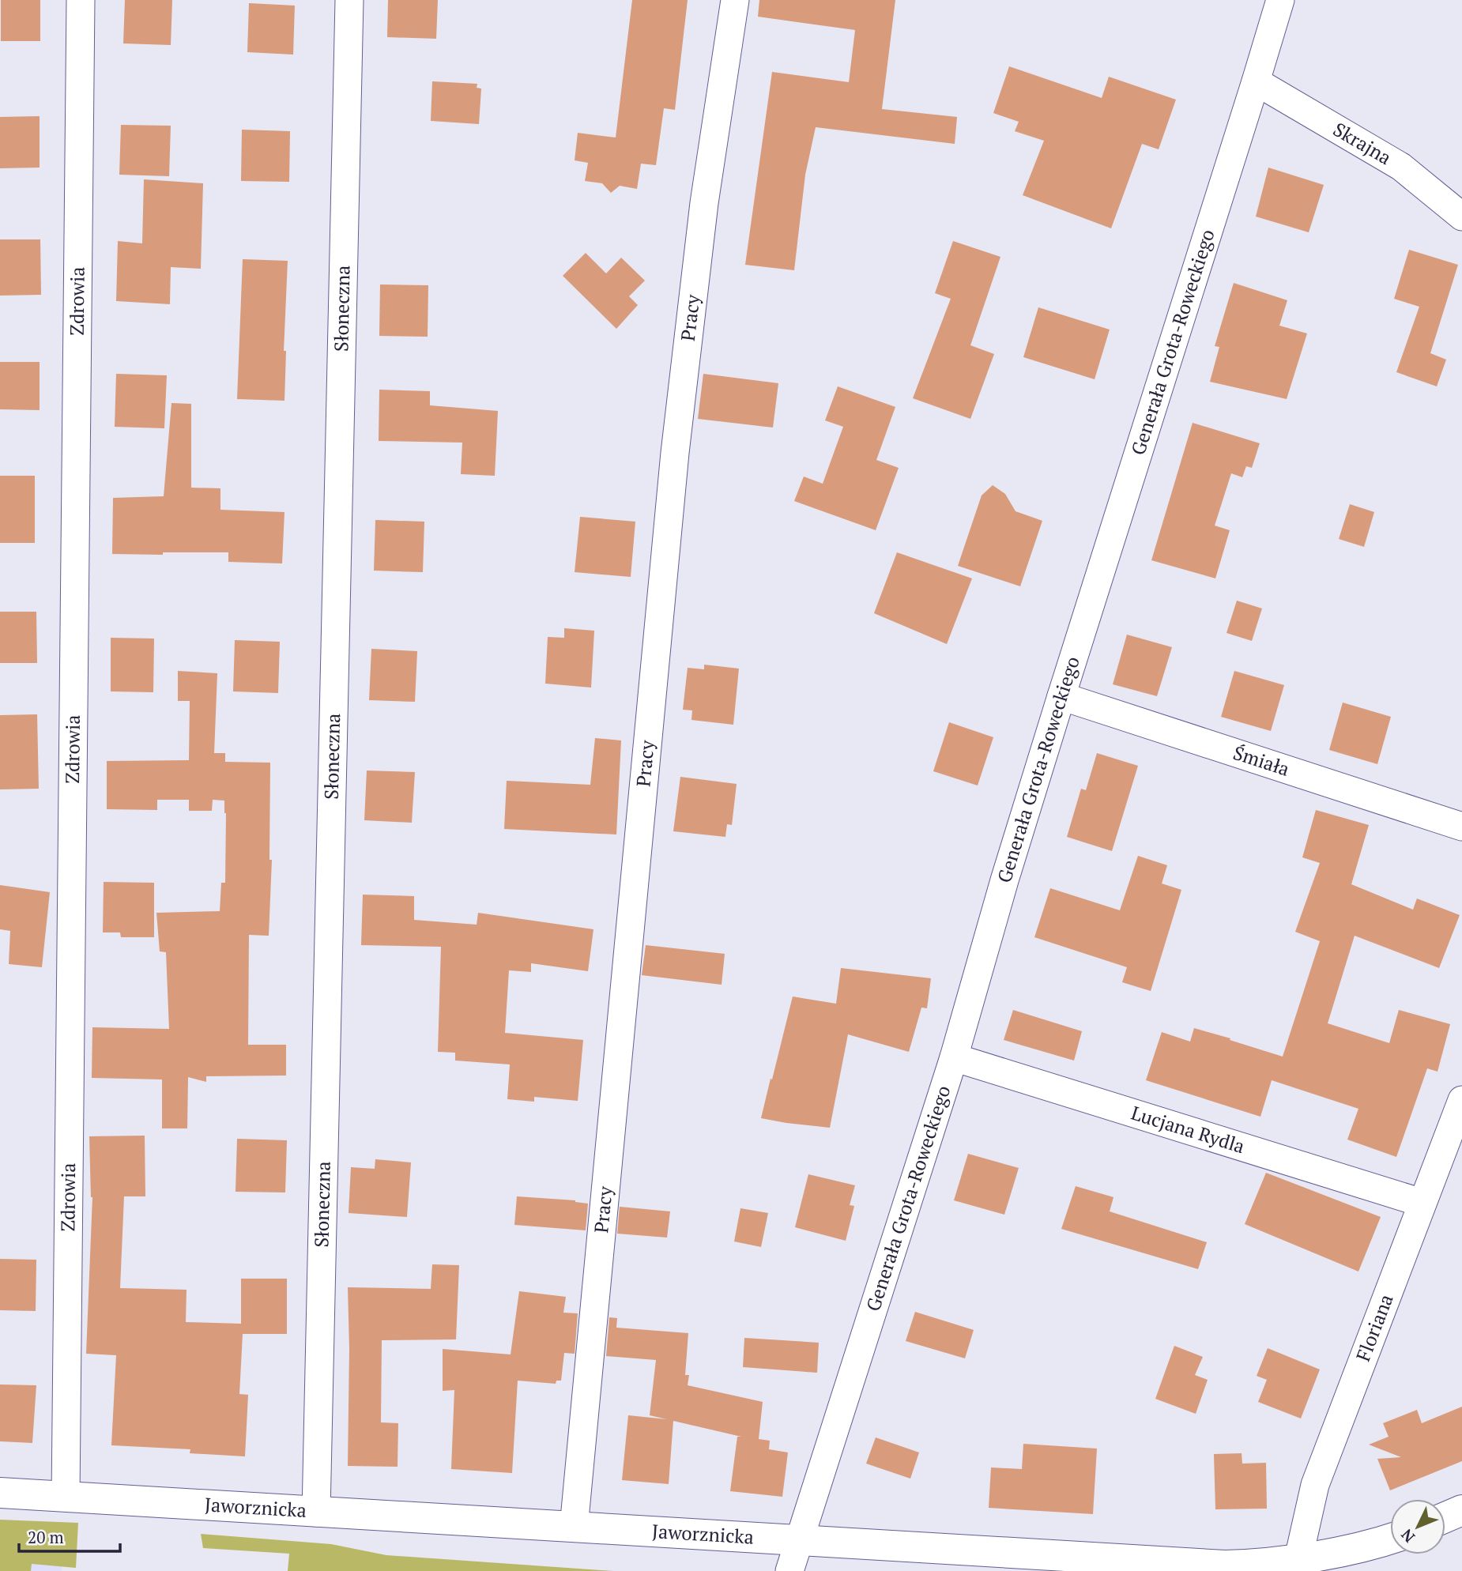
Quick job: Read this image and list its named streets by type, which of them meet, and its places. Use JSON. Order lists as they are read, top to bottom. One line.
{"streets":{"street":["Skrajna","Zdrowia","Słoneczna","Pracy","Generała Grota-Roweckiego","Śmiała","Lucjana Rydla","Floriana","Jaworznicka"]},"crossings":[["Skrajna","Generała Grota-Roweckiego"],["Zdrowia","Jaworznicka"],["Słoneczna","Jaworznicka"],["Pracy","Jaworznicka"],["Generała Grota-Roweckiego","Śmiała"],["Generała Grota-Roweckiego","Lucjana Rydla"],["Generała Grota-Roweckiego","Jaworznicka"],["Lucjana Rydla","Floriana"],["Floriana","Jaworznicka"]],"scale_bar":"20 m","north":"bottom left"}
